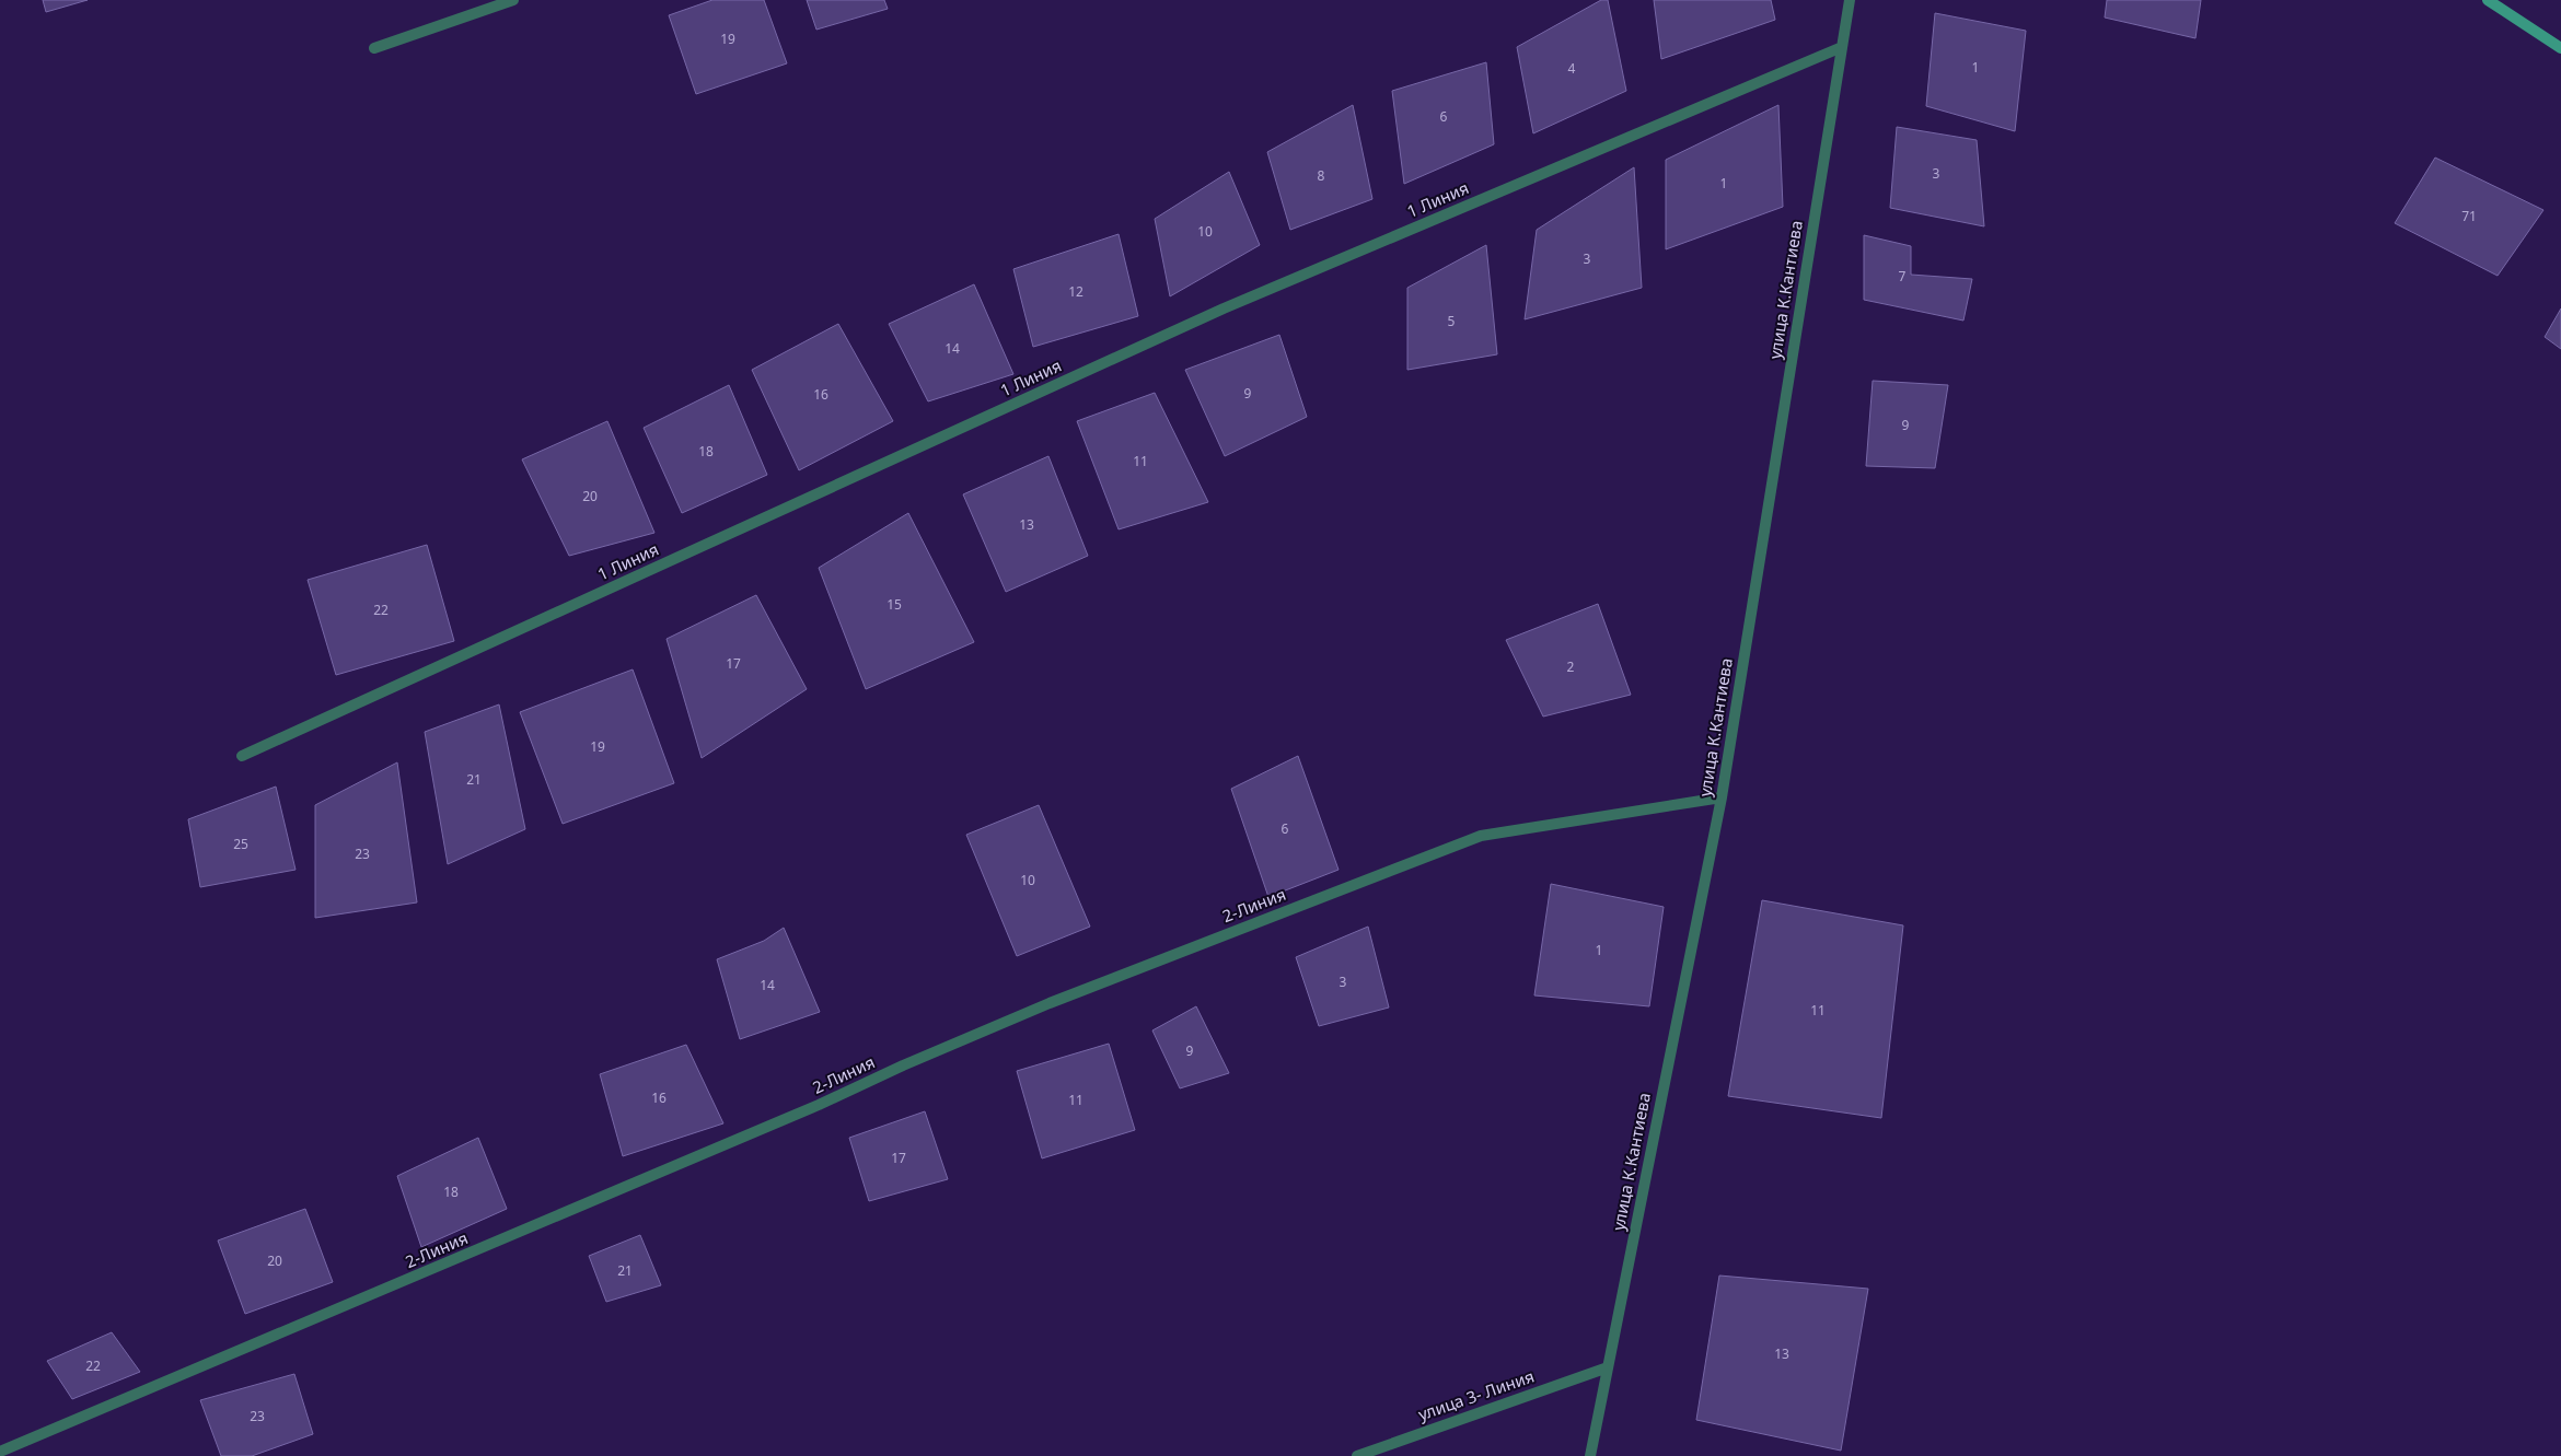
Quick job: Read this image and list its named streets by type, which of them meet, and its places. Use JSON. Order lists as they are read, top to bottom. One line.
{"streets":{"street":["1 Линия","улица К.Кантиева","2-Линия","улица 3- Линия"]},"crossings":[["1 Линия","улица К.Кантиева"],["улица К.Кантиева","2-Линия"],["улица К.Кантиева","улица 3- Линия"]],"house_numbers":["19","1","4","6","3","8","1","71","10","3","7","12","5","14","9","16","9","18","11","20","13","15","22","17","2","19","21","6","25","23","10","1","3","14","11","9","16","11","17","18","20","21","13","22","23"]}
